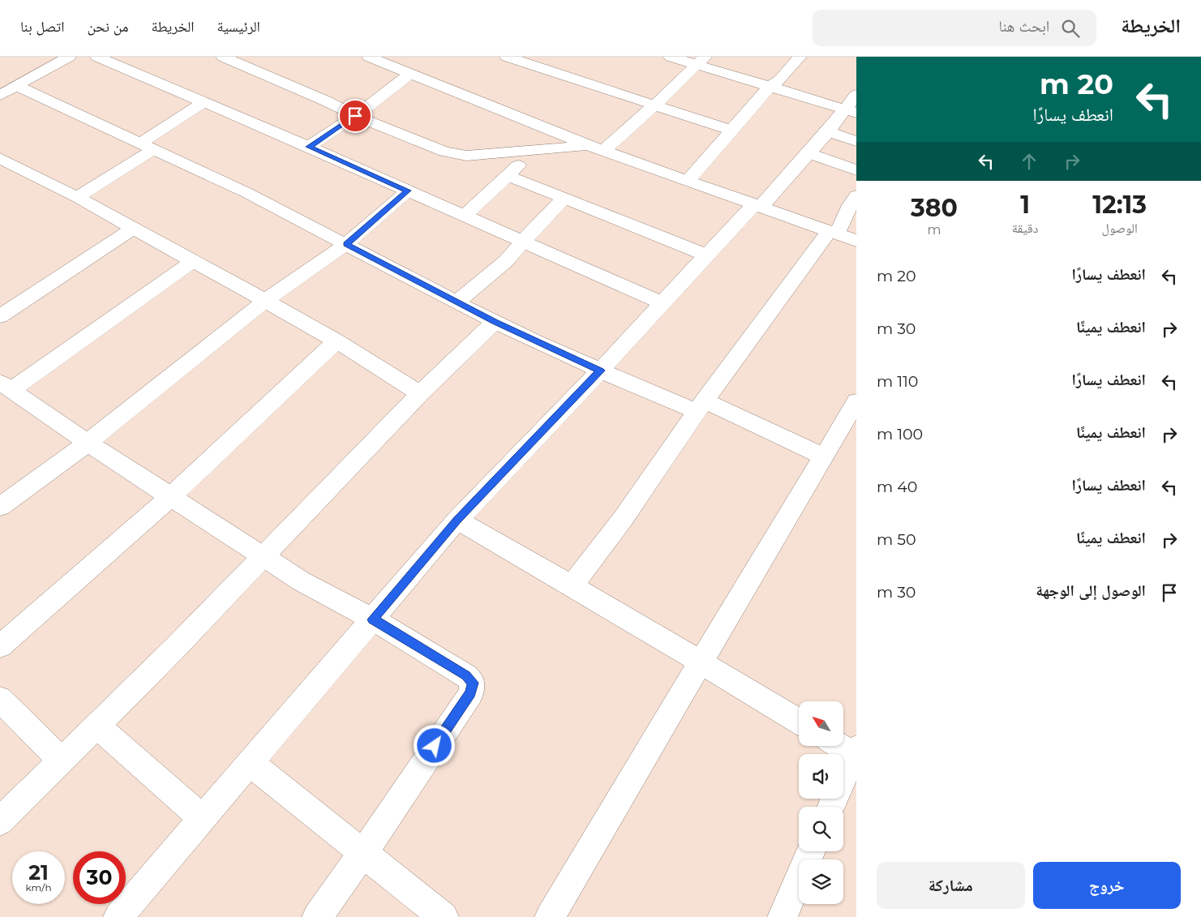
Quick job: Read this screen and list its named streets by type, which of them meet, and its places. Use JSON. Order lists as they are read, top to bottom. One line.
{"north":"top left","page":{"header":"الخريطة","search":"ابحث هنا","nav":["الرئيسية","الخريطة","من نحن","اتصل بنا"],"turn":["20 m","انعطف يسارًا"],"eta":["12:13","الوصول","1","دقيقة","380","m"],"list":[{"name":"انعطف يسارًا","value":"20 m"},{"name":"انعطف يمينًا","value":"30 m"},{"name":"انعطف يسارًا","value":"110 m"},{"name":"انعطف يمينًا","value":"100 m"},{"name":"انعطف يسارًا","value":"40 m"},{"name":"انعطف يمينًا","value":"50 m"},{"name":"الوصول إلى الوجهة","value":"30 m"}],"speed":"21 km/h","limit":"30","buttons":["خروج","مشاركة"]}}
